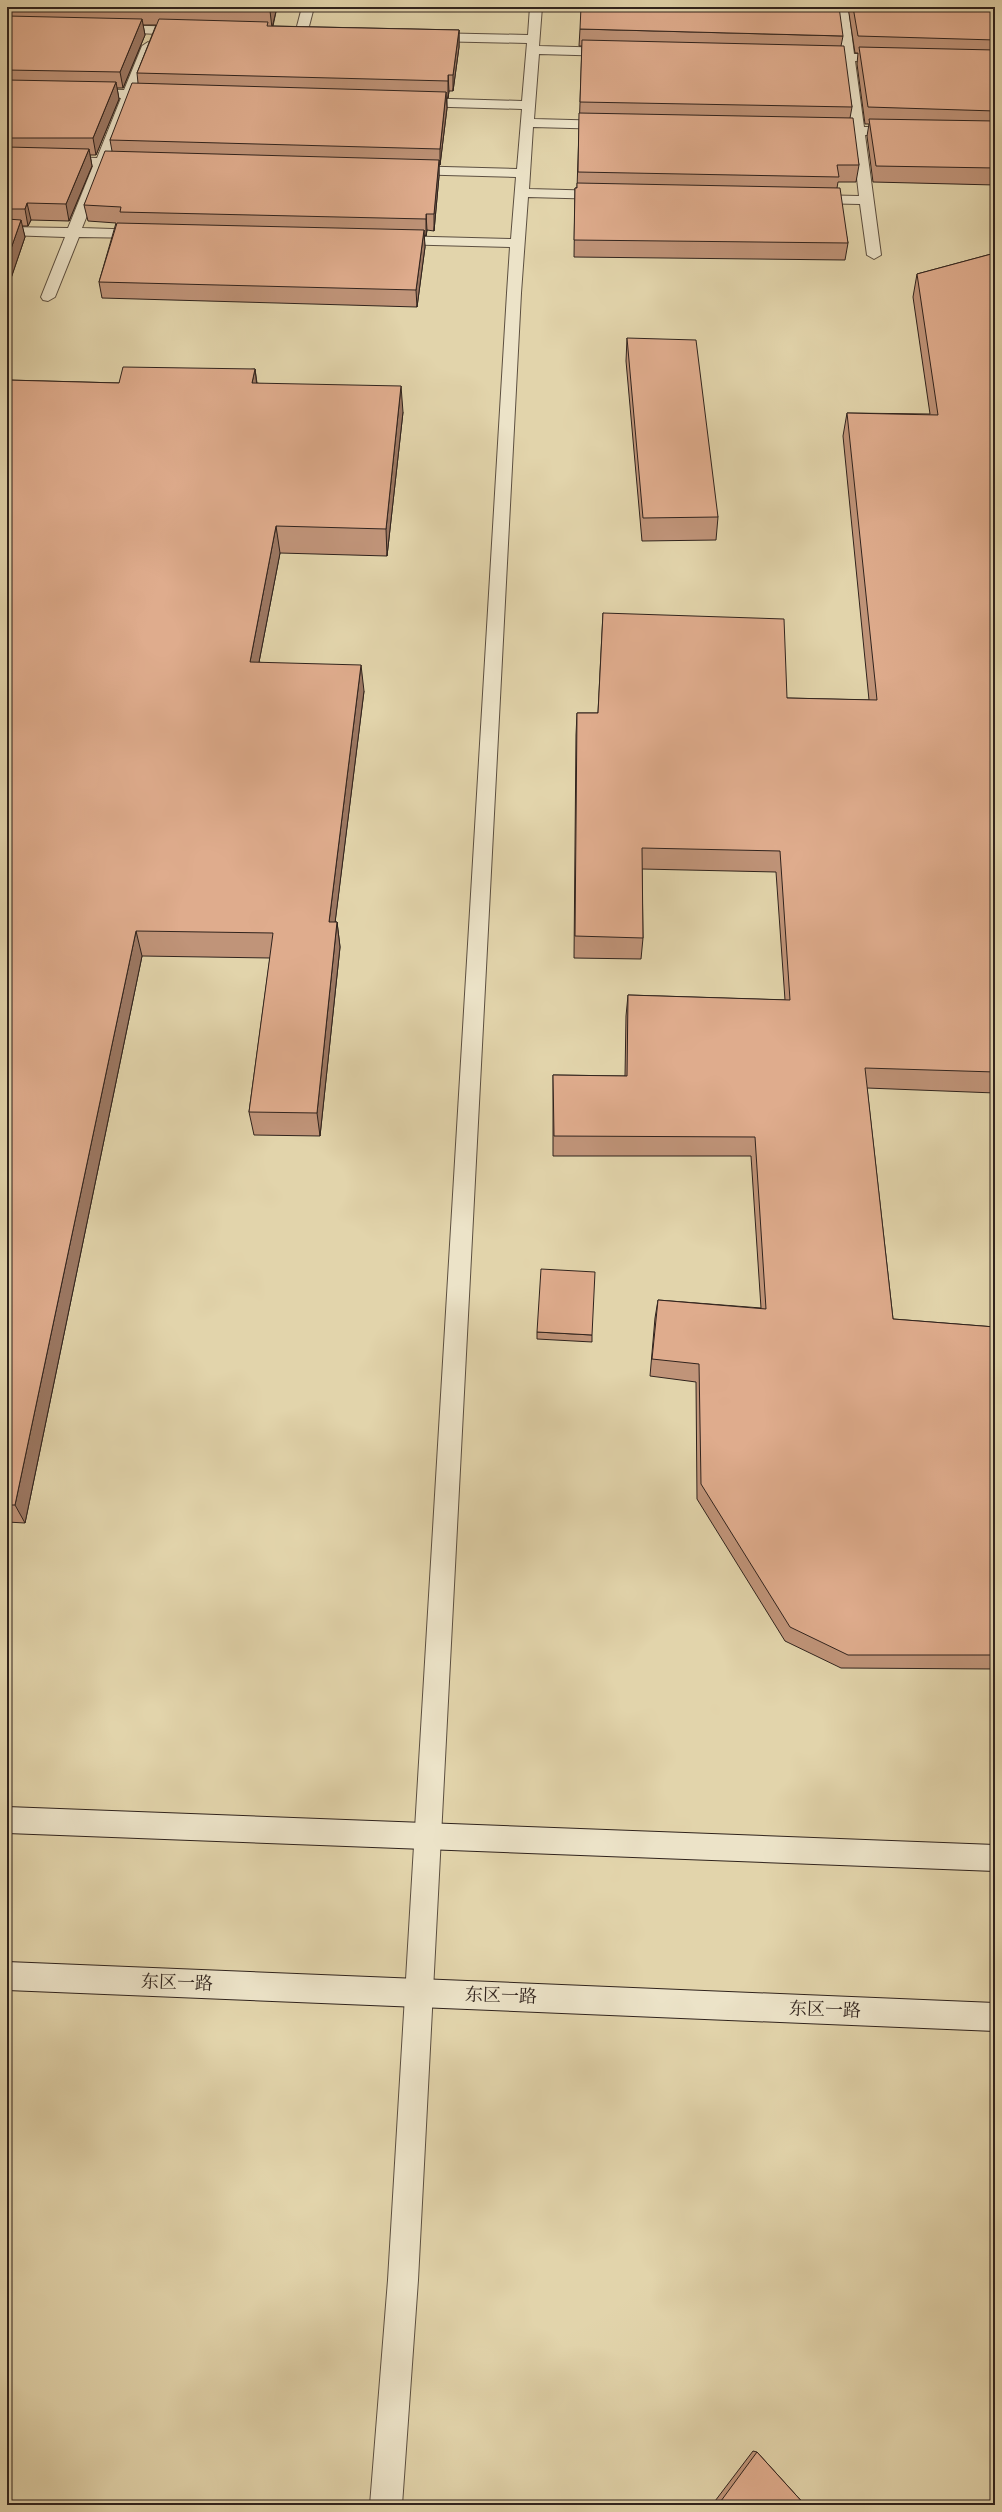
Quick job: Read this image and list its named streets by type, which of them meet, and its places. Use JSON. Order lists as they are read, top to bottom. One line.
{"streets":{"street":["东区一路"]}}
